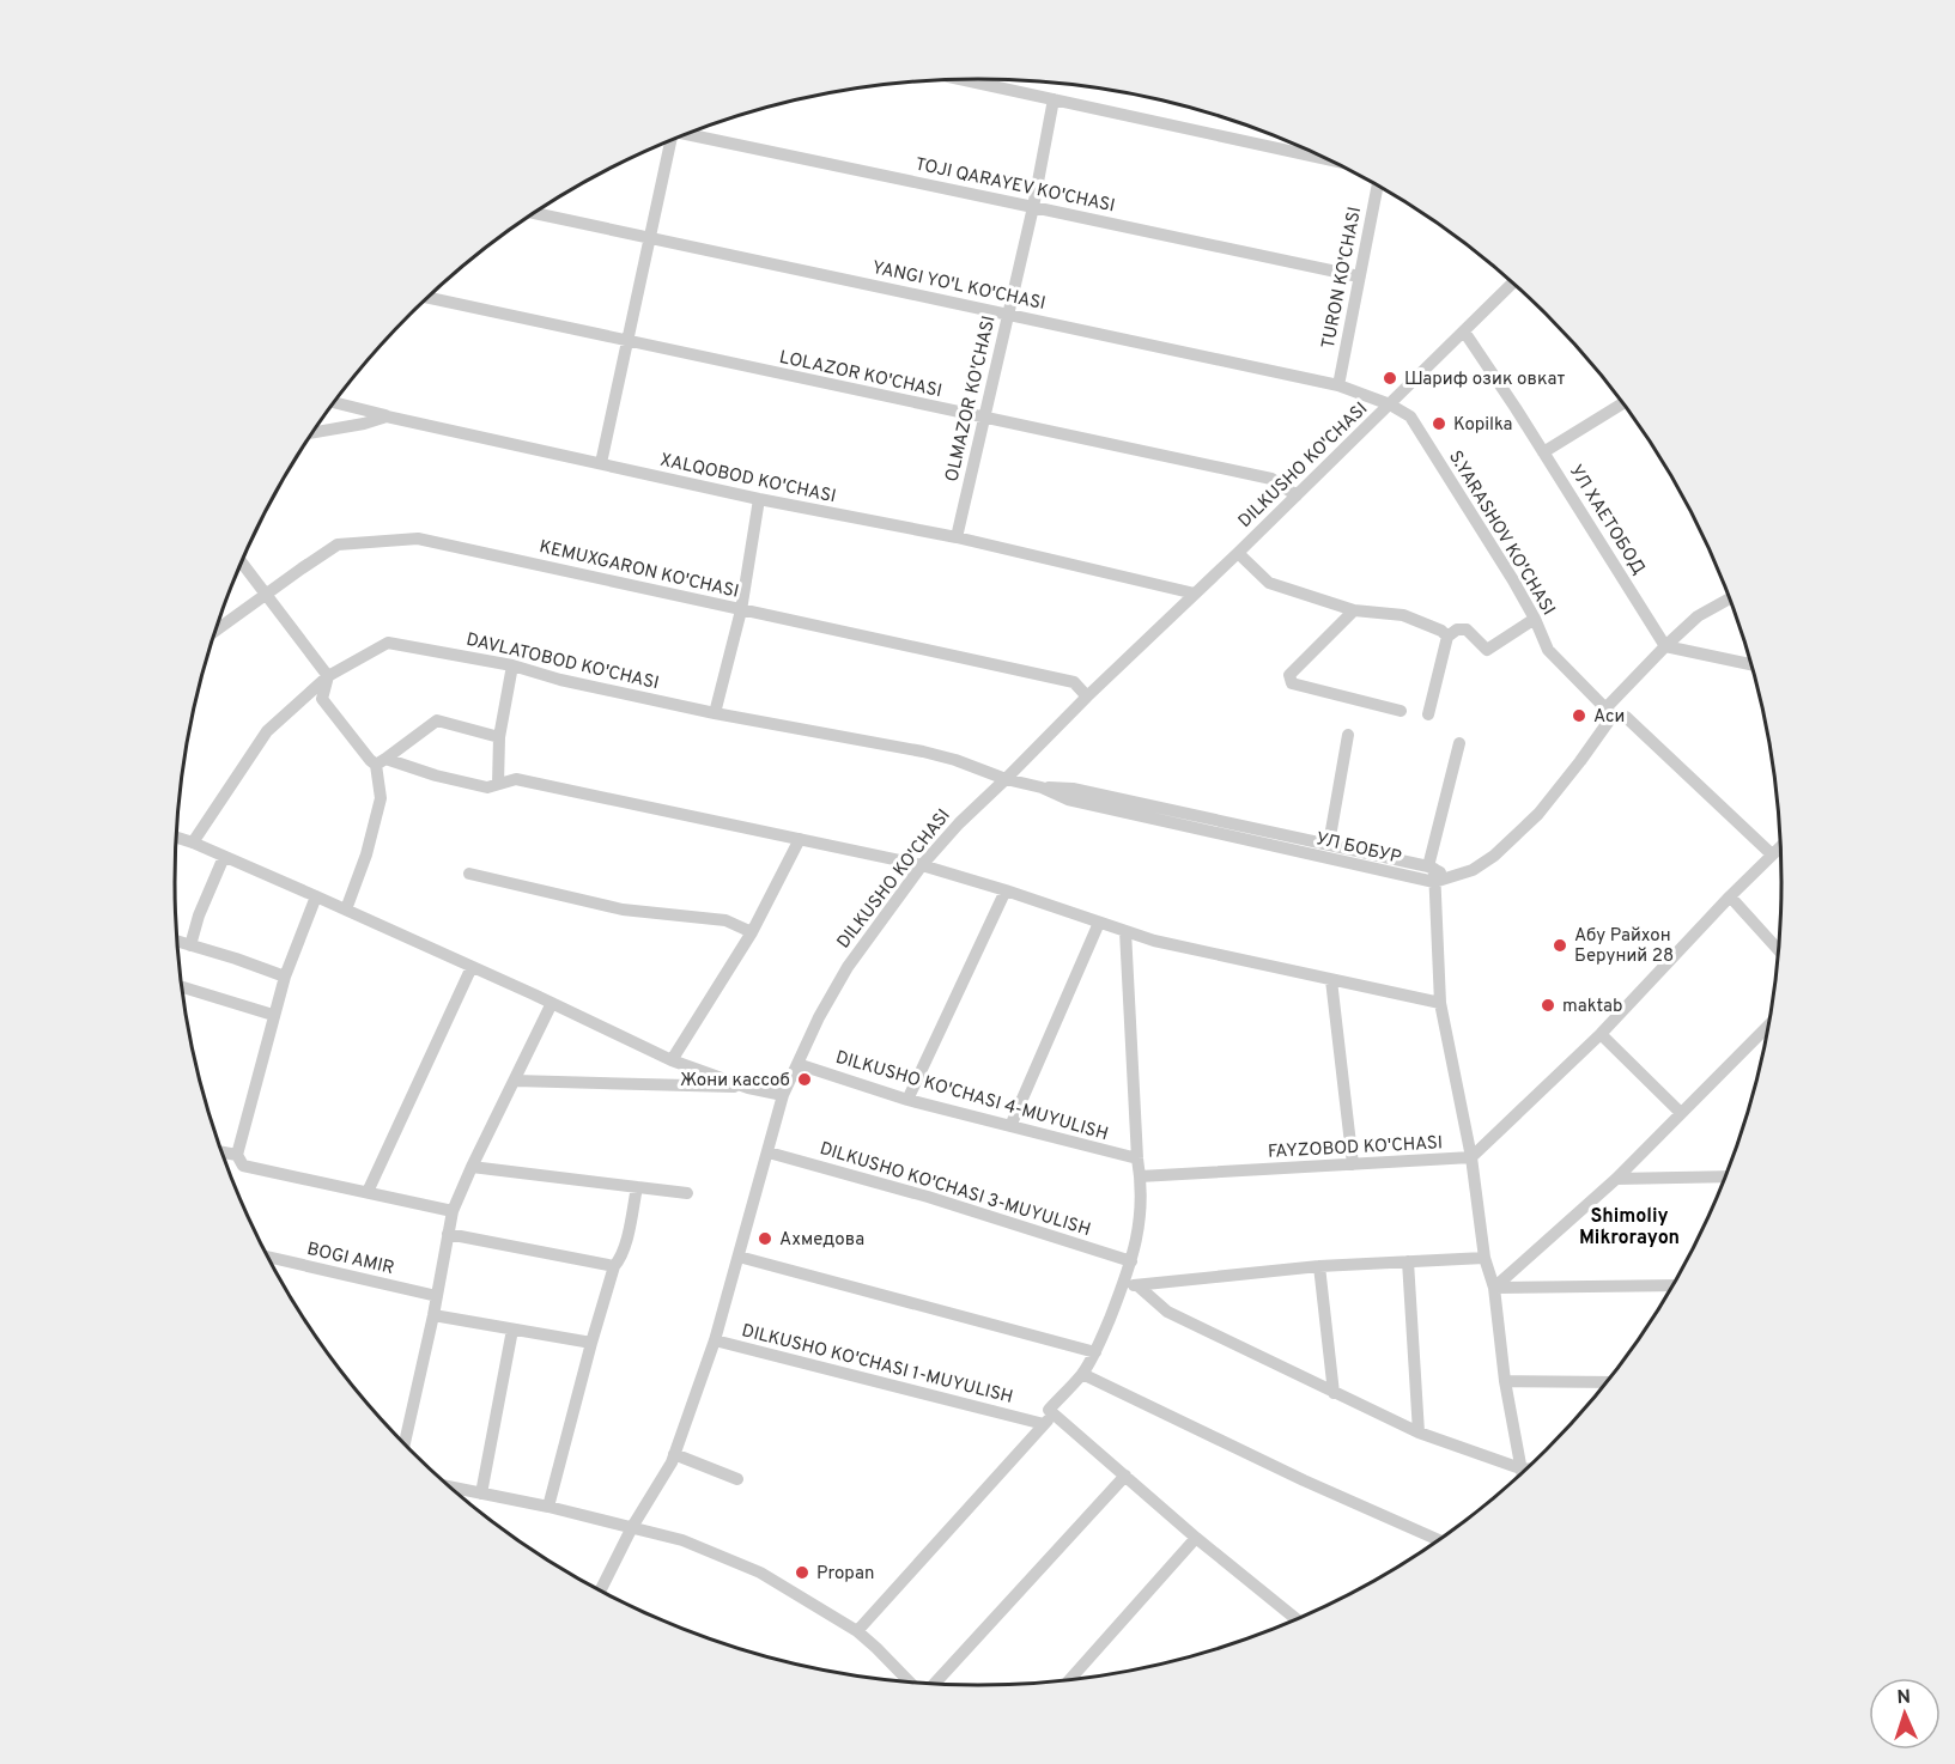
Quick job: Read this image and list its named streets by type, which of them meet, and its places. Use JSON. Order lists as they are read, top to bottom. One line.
{"streets":{"street":["TOJI QARAYEV KO'CHASI","TURON KO'CHASI","YANGI YO'L KO'CHASI","LOLAZOR KO'CHASI","OLMAZOR KO'CHASI","DILKUSHO KO'CHASI","XALQOBOD KO'CHASI","УЛ ХАЕТОБОД","S.YARASHOV KO'CHASI","KEMUXGARON KO'CHASI","DAVLATOBOD KO'CHASI","УЛ БОБУР","DILKUSHO KO'CHASI 4-MUYULISH","FAYZOBOD KO'CHASI","DILKUSHO KO'CHASI 3-MUYULISH","DILKUSHO KO'CHASI 1-MUYULISH"]},"crossings":[["TOJI QARAYEV KO'CHASI","TURON KO'CHASI"],["TOJI QARAYEV KO'CHASI","OLMAZOR KO'CHASI"],["TURON KO'CHASI","YANGI YO'L KO'CHASI"],["YANGI YO'L KO'CHASI","OLMAZOR KO'CHASI"],["YANGI YO'L KO'CHASI","DILKUSHO KO'CHASI"],["YANGI YO'L KO'CHASI","S.YARASHOV KO'CHASI"],["LOLAZOR KO'CHASI","OLMAZOR KO'CHASI"],["LOLAZOR KO'CHASI","DILKUSHO KO'CHASI"],["OLMAZOR KO'CHASI","XALQOBOD KO'CHASI"],["DILKUSHO KO'CHASI","XALQOBOD KO'CHASI"],["DILKUSHO KO'CHASI","УЛ ХАЕТОБОД"],["DILKUSHO KO'CHASI","S.YARASHOV KO'CHASI"],["DILKUSHO KO'CHASI","KEMUXGARON KO'CHASI"],["DILKUSHO KO'CHASI","DAVLATOBOD KO'CHASI"],["DILKUSHO KO'CHASI","УЛ БОБУР"],["DILKUSHO KO'CHASI","DILKUSHO KO'CHASI 4-MUYULISH"],["DILKUSHO KO'CHASI","DILKUSHO KO'CHASI 3-MUYULISH"],["DILKUSHO KO'CHASI","DILKUSHO KO'CHASI 1-MUYULISH"],["DAVLATOBOD KO'CHASI","УЛ БОБУР"]],"districts":["Shimoliy Mikrorayon"],"places":["Шариф озик овкат","Kopilka","Аси","Абу Райхон Беруний 28","maktab","Жони кассоб","Ахмедова","Propan"],"north":"top"}
